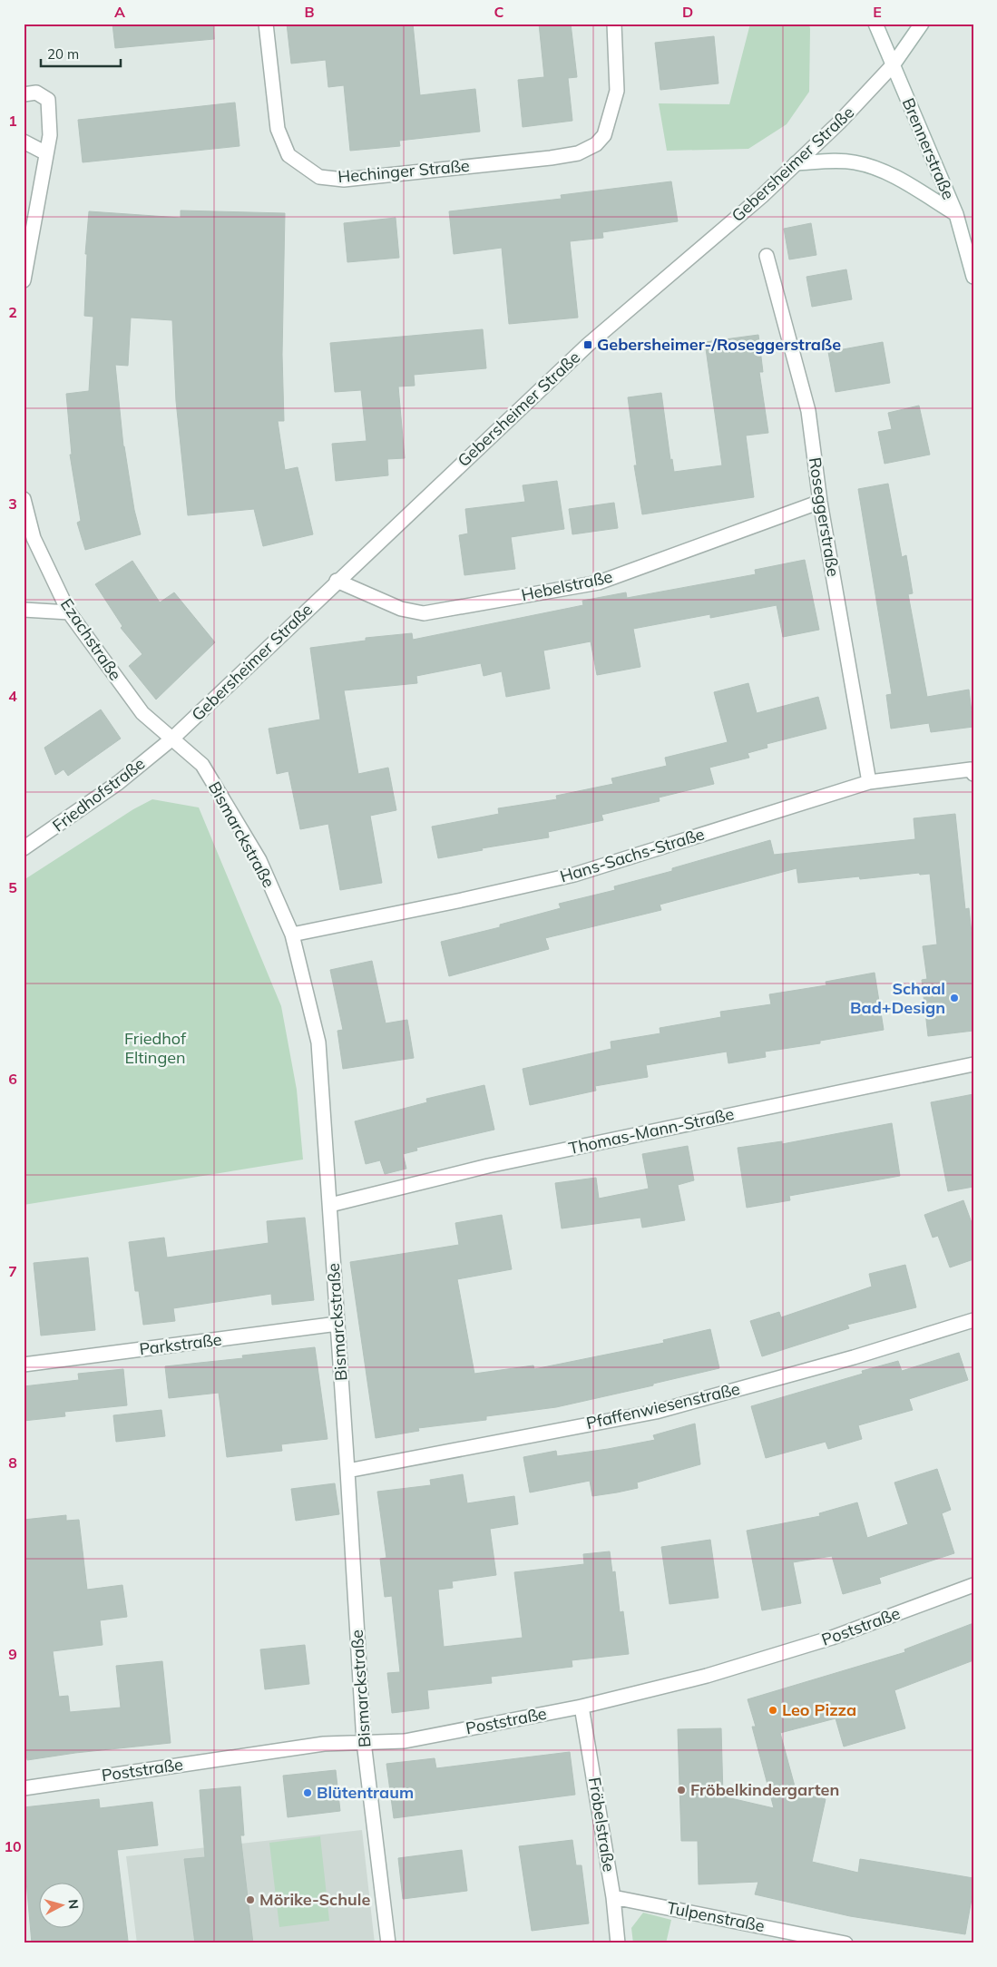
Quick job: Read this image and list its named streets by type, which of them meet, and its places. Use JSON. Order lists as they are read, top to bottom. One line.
{"streets":{"street":["Brennerstraße","Gebersheimer Straße","Hechinger Straße","Roseggerstraße","Hebelstraße","Ezachstraße","Friedhofstraße","Bismarckstraße","Hans-Sachs-Straße","Thomas-Mann-Straße","Parkstraße","Pfaffenwiesenstraße","Poststraße","Fröbelstraße","Tulpenstraße"]},"crossings":[["Brennerstraße","Gebersheimer Straße"],["Gebersheimer Straße","Hebelstraße"],["Gebersheimer Straße","Ezachstraße"],["Gebersheimer Straße","Friedhofstraße"],["Gebersheimer Straße","Bismarckstraße"],["Roseggerstraße","Hebelstraße"],["Roseggerstraße","Hans-Sachs-Straße"],["Ezachstraße","Friedhofstraße"],["Ezachstraße","Bismarckstraße"],["Friedhofstraße","Bismarckstraße"],["Bismarckstraße","Hans-Sachs-Straße"],["Bismarckstraße","Thomas-Mann-Straße"],["Bismarckstraße","Parkstraße"],["Bismarckstraße","Pfaffenwiesenstraße"],["Bismarckstraße","Poststraße"],["Poststraße","Fröbelstraße"],["Fröbelstraße","Tulpenstraße"]],"parks":["Friedhof Eltingen"],"places":{"transit":["Gebersheimer-/Roseggerstraße"],"other":["Schaal Bad+Design","Leo Pizza","Fröbelkindergarten","Blütentraum","Mörike-Schule"]},"scale_bar":"20 m","north":"right","grid":{"columns":["A","B","C","D","E"],"rows":["1","2","3","4","5","6","7","8","9","10"]}}
